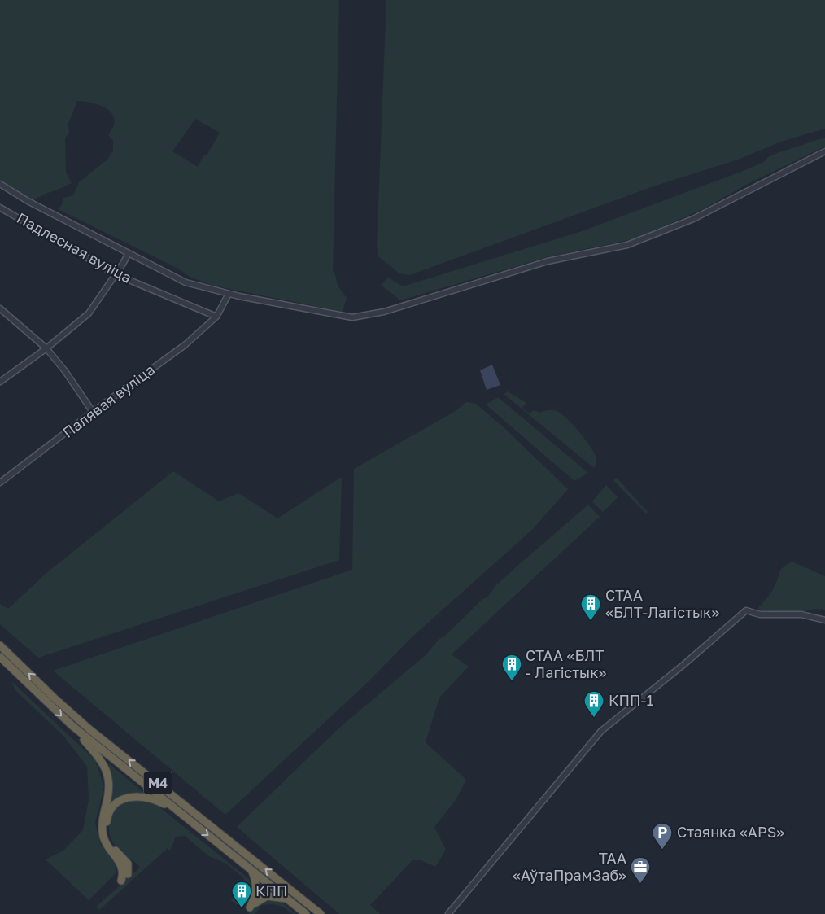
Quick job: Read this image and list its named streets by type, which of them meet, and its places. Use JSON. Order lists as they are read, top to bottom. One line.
{"streets":{"highway":["М4"],"street":["Падлесная вуліца","Палявая вуліца"]},"crossings":[["Падлесная вуліца","Палявая вуліца"]],"places":{"building":["СТАА «БЛТ-Лагістык»","СТАА «БЛТ - Лагістык»","КПП-1","КПП"],"parking":["Стаянка «APS»"],"office":["ТАА «АўтаПрамЗаб»"]}}
